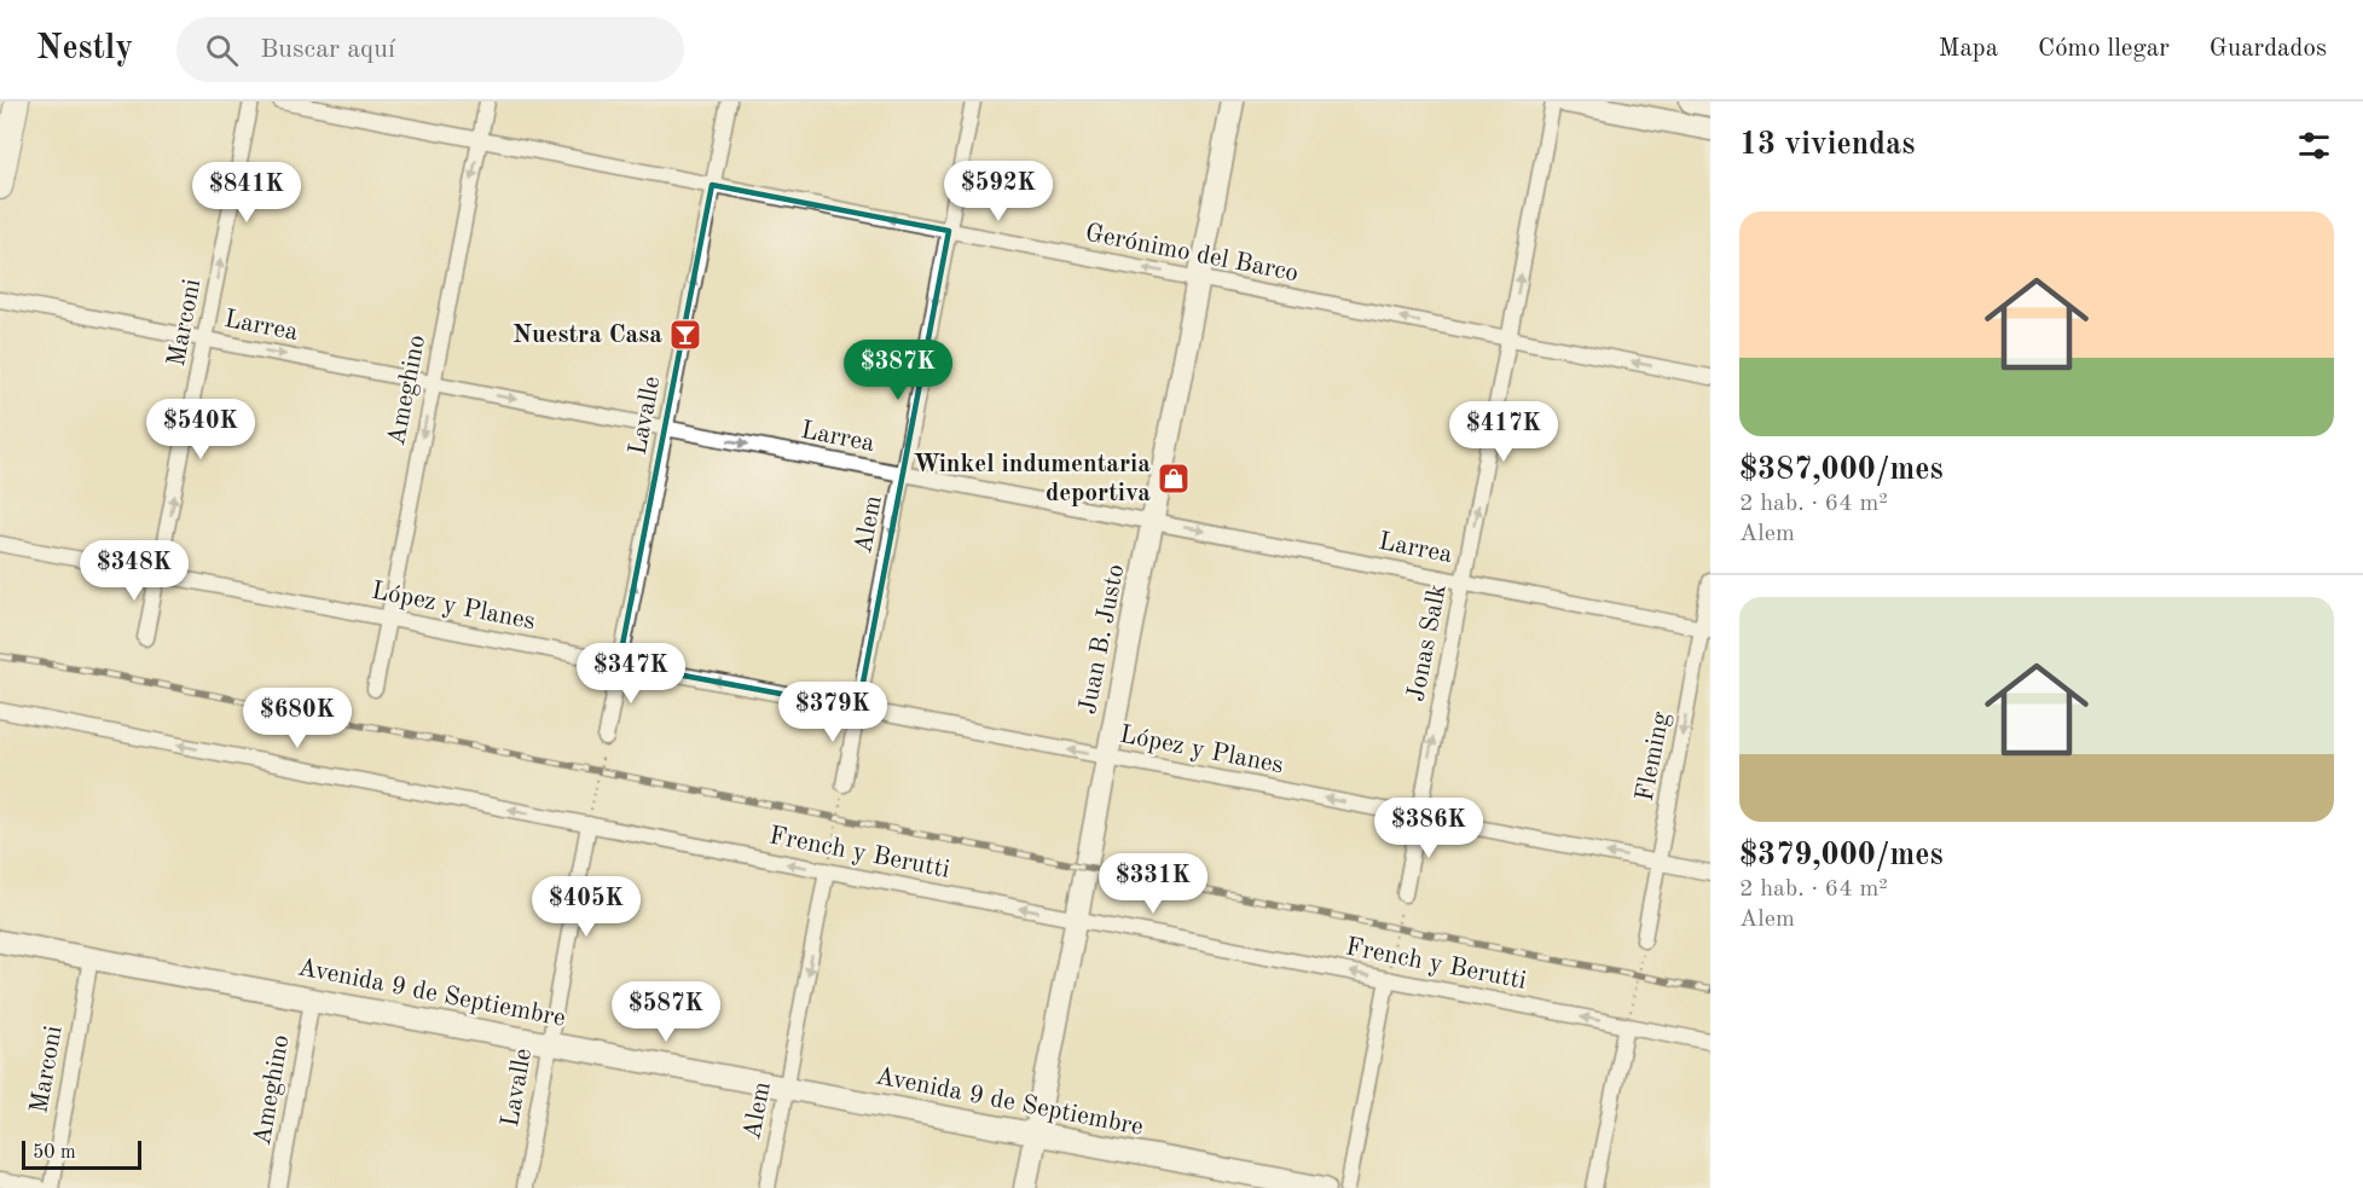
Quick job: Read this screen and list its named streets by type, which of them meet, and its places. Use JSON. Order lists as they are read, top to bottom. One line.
{"streets":{"street":["Gerónimo del Barco","Marconi","Larrea","Ameghino","Lavalle","Alem","López y Planes","Juan B. Justo","Jonas Salk","Fleming","French y Berutti","Avenida 9 de Septiembre"]},"crossings":[["Gerónimo del Barco","Ameghino"],["Gerónimo del Barco","Lavalle"],["Gerónimo del Barco","Alem"],["Gerónimo del Barco","Juan B. Justo"],["Gerónimo del Barco","Jonas Salk"],["Marconi","Larrea"],["Marconi","López y Planes"],["Marconi","Avenida 9 de Septiembre"],["Larrea","Ameghino"],["Larrea","Lavalle"],["Larrea","Alem"],["Larrea","Juan B. Justo"],["Larrea","Jonas Salk"],["Larrea","Fleming"],["Ameghino","López y Planes"],["Ameghino","Avenida 9 de Septiembre"],["Lavalle","López y Planes"],["Lavalle","French y Berutti"],["Lavalle","Avenida 9 de Septiembre"],["Alem","López y Planes"],["Alem","French y Berutti"],["Alem","Avenida 9 de Septiembre"],["López y Planes","Juan B. Justo"],["López y Planes","Jonas Salk"],["López y Planes","Fleming"],["Juan B. Justo","French y Berutti"],["Juan B. Justo","Avenida 9 de Septiembre"]],"one_way":["Gerónimo del Barco","Marconi","Larrea","Ameghino","Lavalle","Alem","López y Planes","Jonas Salk","Fleming","French y Berutti"],"places":{"bar":["Nuestra Casa"],"shop":["Winkel indumentaria deportiva"]},"scale_bar":"50 m","page":{"header":"Nestly","search":"Buscar aquí","nav":["Mapa","Cómo llegar","Guardados"],"heading":"13 viviendas","price":["$592K","$841K","$387K","$540K","$417K","$348K","$347K","$379K","$680K","$386K","$331K","$405K","$587K"],"list":[{"name":"$387,000/mes","note":"2 hab. · 64 m² · Alem"},{"name":"$379,000/mes","note":"2 hab. · 64 m² · Alem"}],"scale":"50 m"}}
